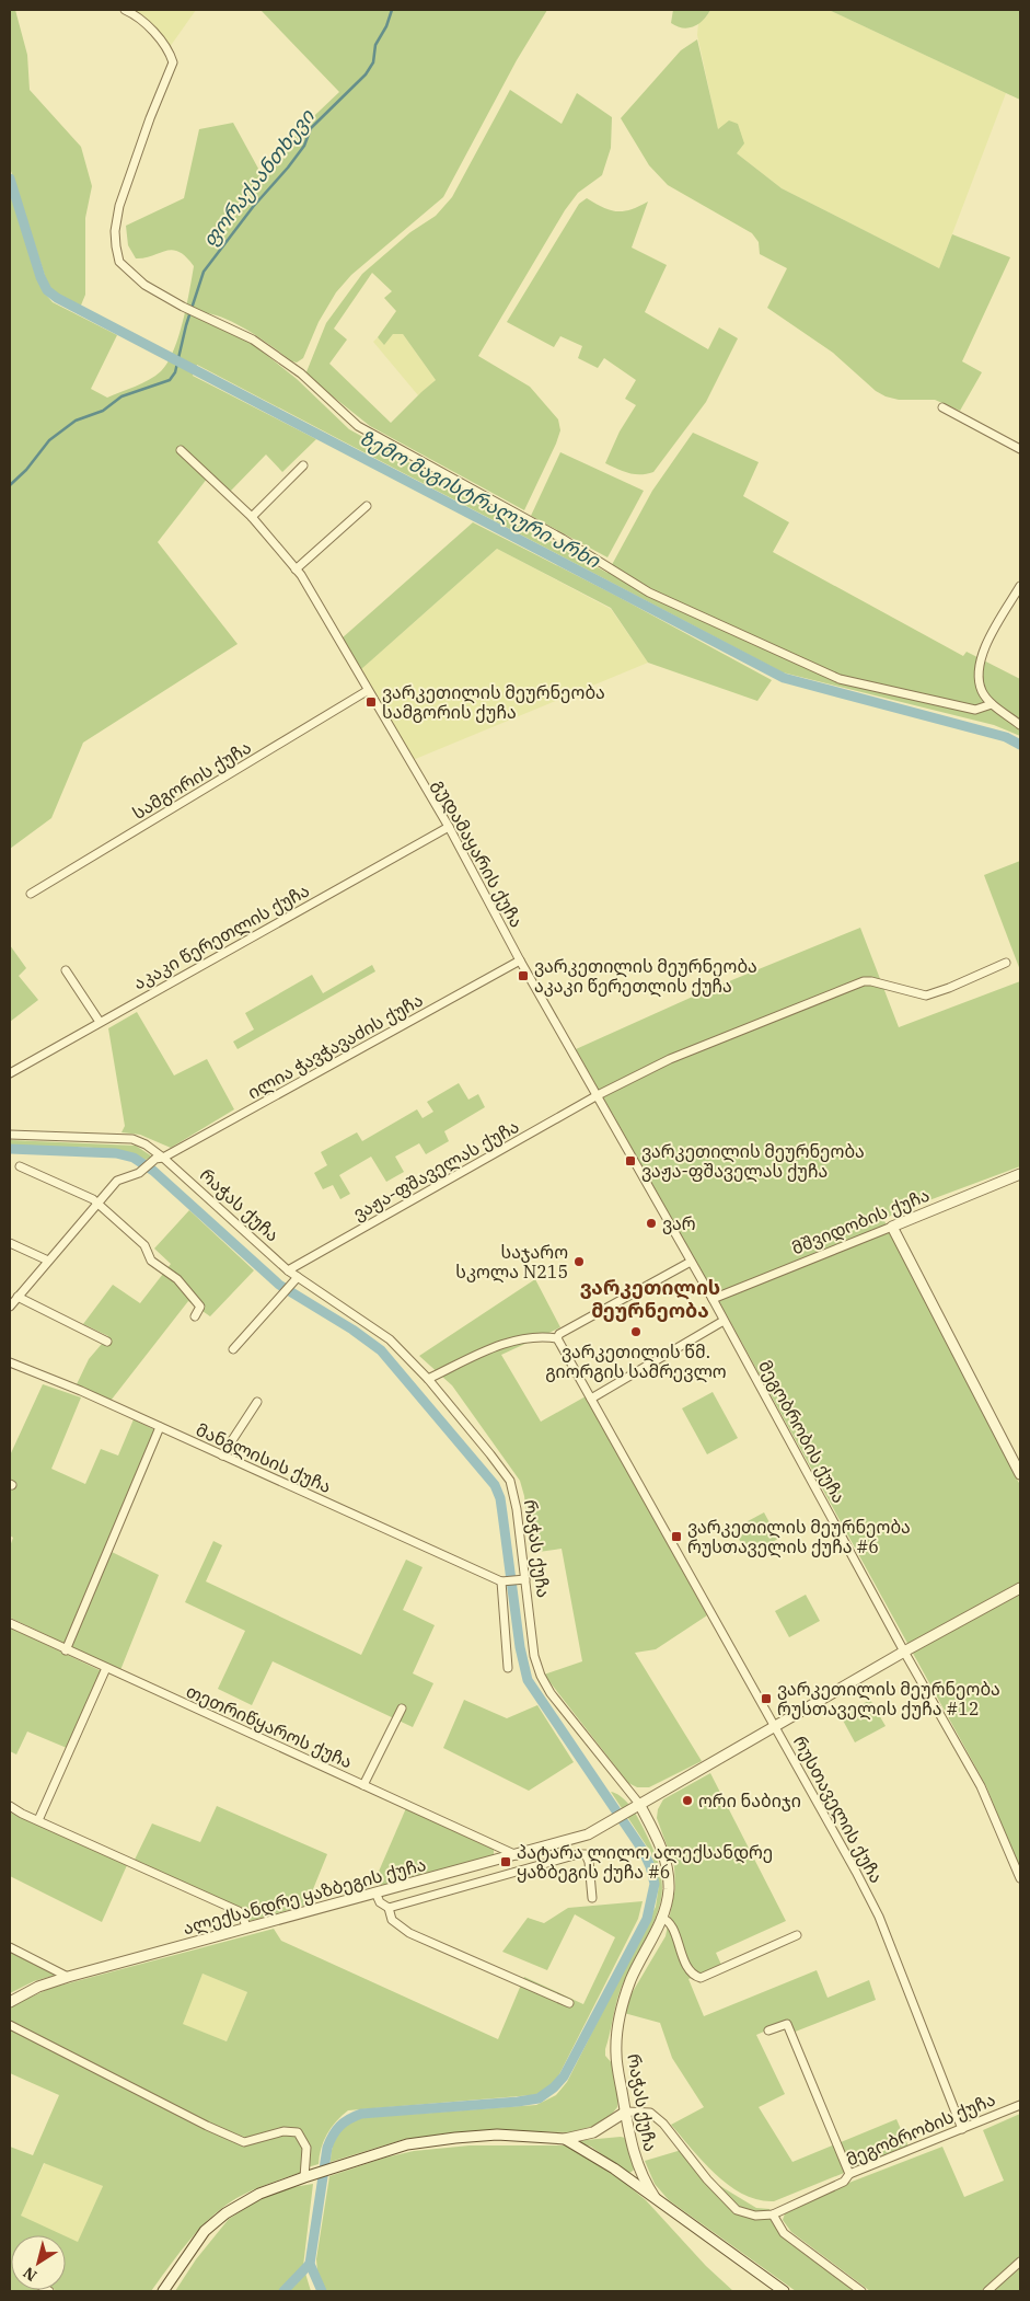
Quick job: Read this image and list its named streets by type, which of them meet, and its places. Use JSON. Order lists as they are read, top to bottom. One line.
{"streets":{"street":["სამგორის ქუჩა","გუდამაყარის ქუჩა","აკაკი წერეთლის ქუჩა","ილია ჭავჭავაძის ქუჩა","ვაჟა-ფშაველას ქუჩა","რაჭას ქუჩა","მშვიდობის ქუჩა","მეგობრობის ქუჩა","მანგლისის ქუჩა","თეთრიწყაროს ქუჩა","რუსთაველის ქუჩა","ალექსანდრე ყაზბეგის ქუჩა"]},"crossings":[["სამგორის ქუჩა","გუდამაყარის ქუჩა"],["გუდამაყარის ქუჩა","აკაკი წერეთლის ქუჩა"],["გუდამაყარის ქუჩა","ილია ჭავჭავაძის ქუჩა"],["გუდამაყარის ქუჩა","ვაჟა-ფშაველას ქუჩა"],["გუდამაყარის ქუჩა","მშვიდობის ქუჩა"],["გუდამაყარის ქუჩა","მეგობრობის ქუჩა"],["ილია ჭავჭავაძის ქუჩა","რაჭას ქუჩა"],["ვაჟა-ფშაველას ქუჩა","რაჭას ქუჩა"],["რაჭას ქუჩა","მეგობრობის ქუჩა"],["რაჭას ქუჩა","ალექსანდრე ყაზბეგის ქუჩა"],["მშვიდობის ქუჩა","მეგობრობის ქუჩა"],["მეგობრობის ქუჩა","რუსთაველის ქუჩა"],["მეგობრობის ქუჩა","ალექსანდრე ყაზბეგის ქუჩა"],["თეთრიწყაროს ქუჩა","ალექსანდრე ყაზბეგის ქუჩა"],["რუსთაველის ქუჩა","ალექსანდრე ყაზბეგის ქუჩა"]],"districts":["ვარკეთილის მეურნეობა"],"water":["ფორაქაანთხევი","ზემო მაგისტრალური არხი"],"places":{"transit":["ვარკეთილის მეურნეობა სამგორის ქუჩა","ვარკეთილის მეურნეობა აკაკი წერეთლის ქუჩა","ვარკეთილის მეურნეობა ვაჟა-ფშაველას ქუჩა","ვარკეთილის მეურნეობა რუსთაველის ქუჩა #6","ვარკეთილის მეურნეობა რუსთაველის ქუჩა #12","პატარა ლილო ალექსანდრე ყაზბეგის ქუჩა #6"],"other":["ვარ","საჯარო სკოლა N215","ვარკეთილის წმ. გიორგის სამრევლო","ორი ნაბიჯი"]},"north":"bottom left"}
